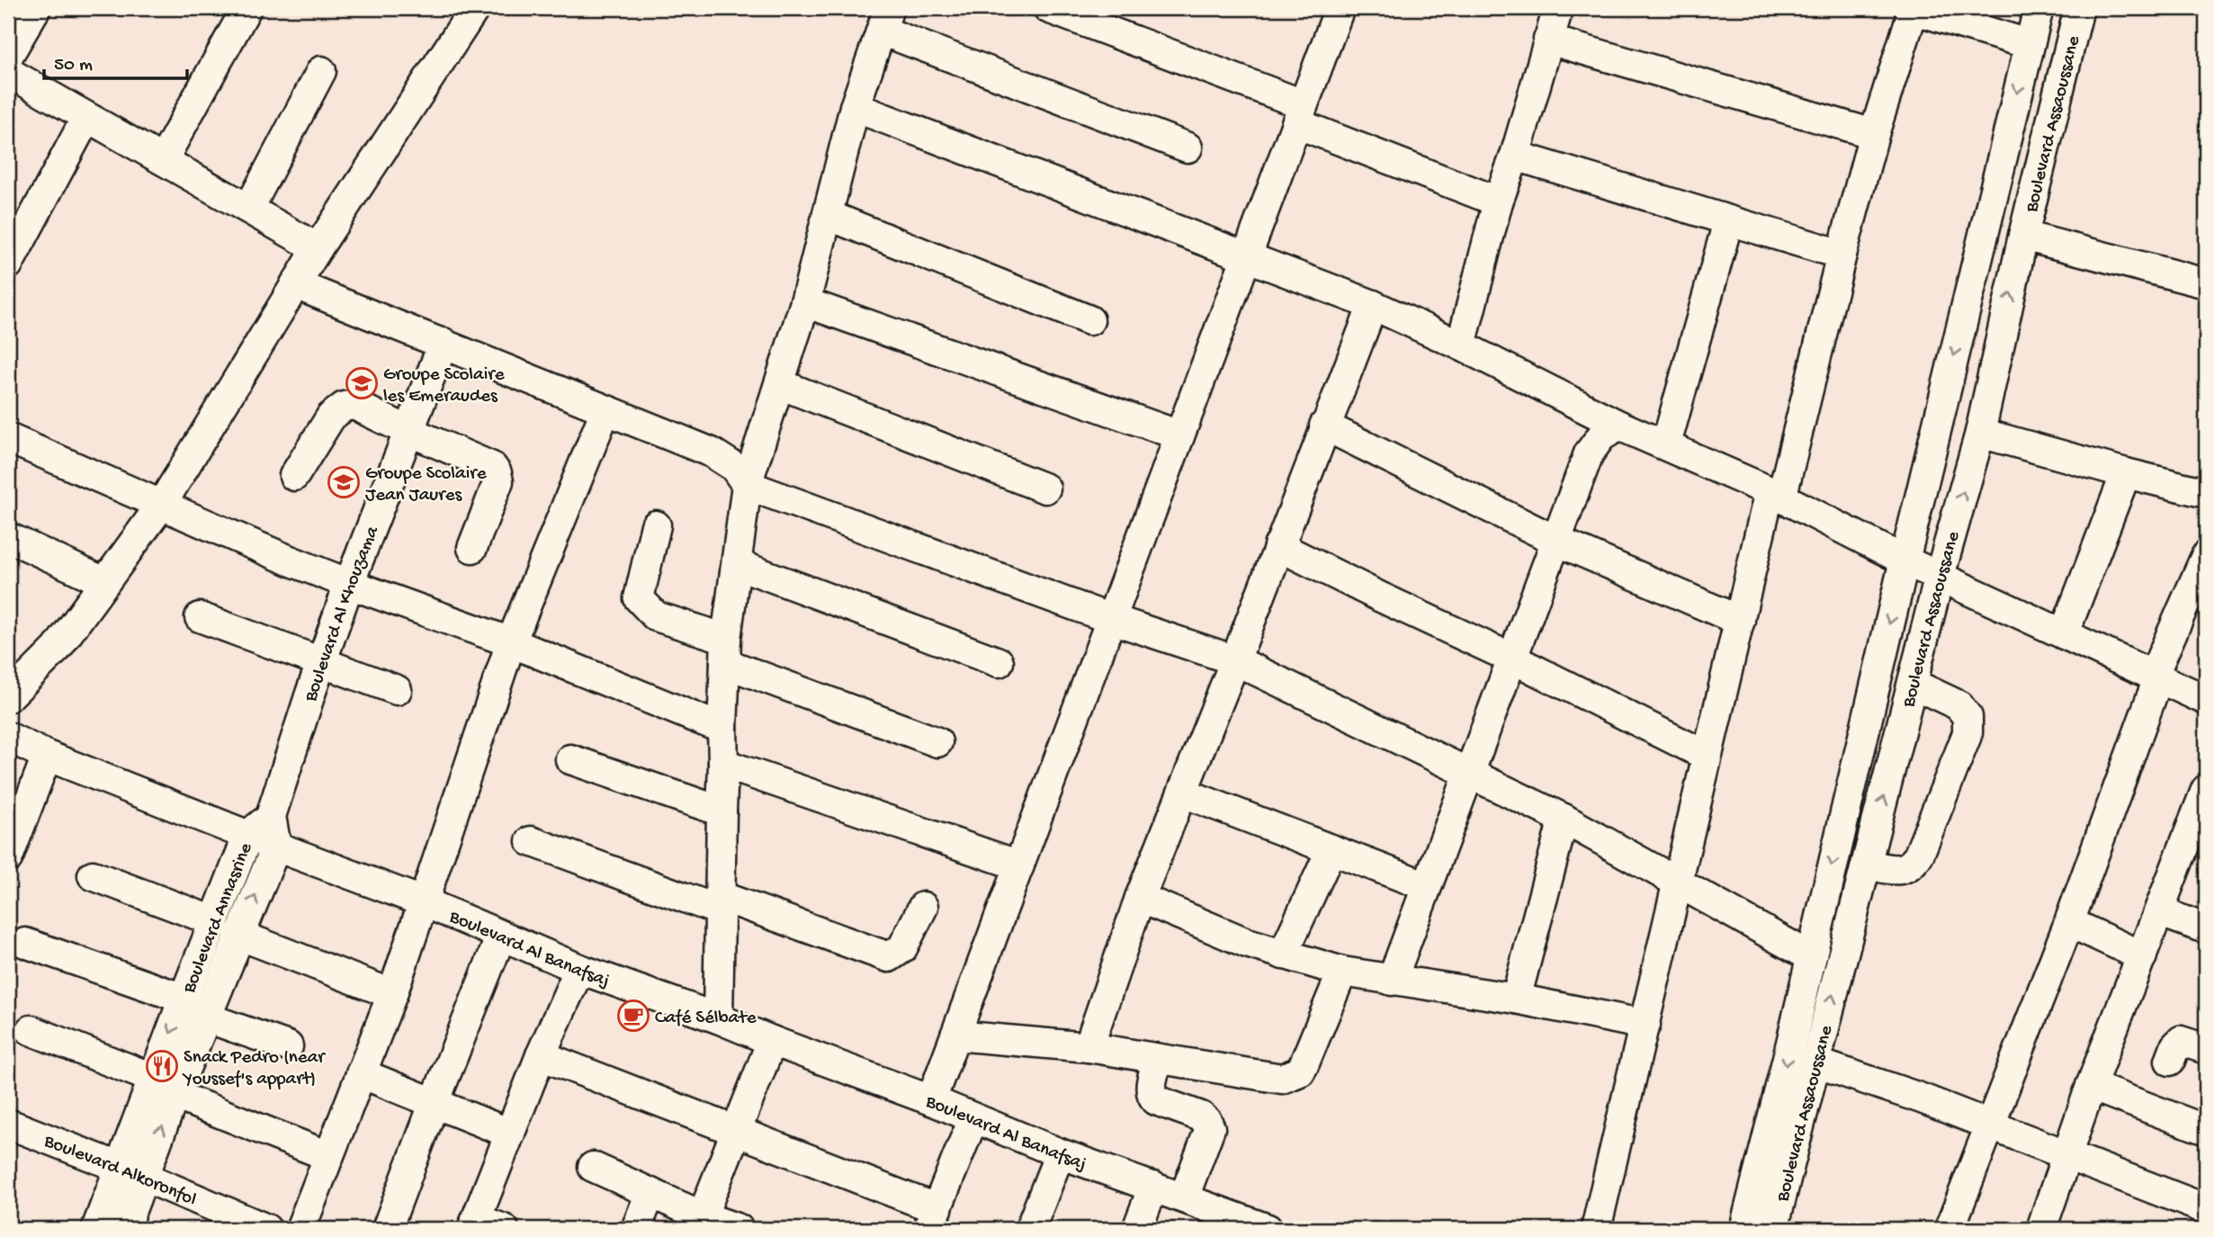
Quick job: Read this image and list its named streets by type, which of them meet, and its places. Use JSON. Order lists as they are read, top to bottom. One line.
{"streets":{"street":["Boulevard Assaoussane","Boulevard Al Khouzama","Boulevard Annasrine","Boulevard Al Banafsaj","Boulevard Alkoronfol"]},"crossings":[["Boulevard Al Khouzama","Boulevard Annasrine"],["Boulevard Annasrine","Boulevard Al Banafsaj"],["Boulevard Annasrine","Boulevard Alkoronfol"]],"places":{"school or university":["Groupe Scolaire les Emeraudes","Groupe Scolaire Jean Jaures"],"cafe":["Café Sélbate"],"restaurant":["Snack Pedro (near Youssef's appart)"]},"scale_bar":"50 m"}
